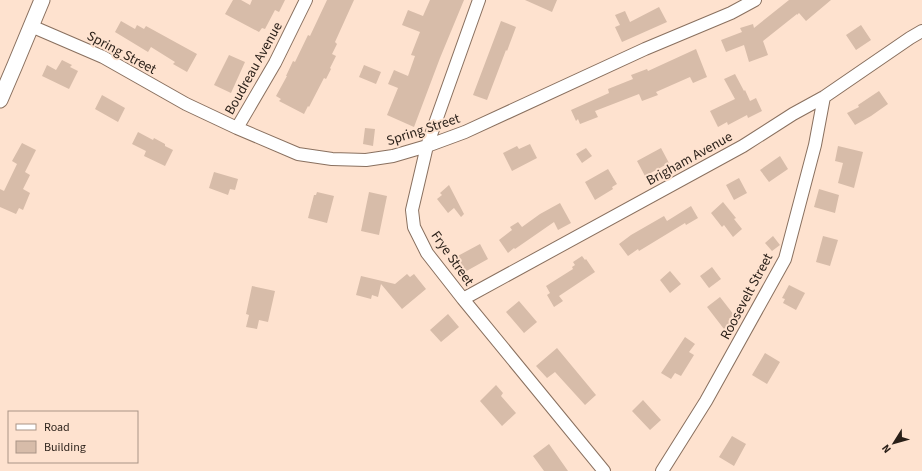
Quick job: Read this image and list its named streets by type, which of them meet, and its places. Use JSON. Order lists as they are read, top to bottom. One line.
{"streets":{"street":["Spring Street","Boudreau Avenue","Brigham Avenue","Frye Street","Roosevelt Street"]},"crossings":[["Spring Street","Boudreau Avenue"],["Spring Street","Frye Street"],["Brigham Avenue","Frye Street"],["Brigham Avenue","Roosevelt Street"]],"legend":["Road","Building"],"north":"bottom left"}
